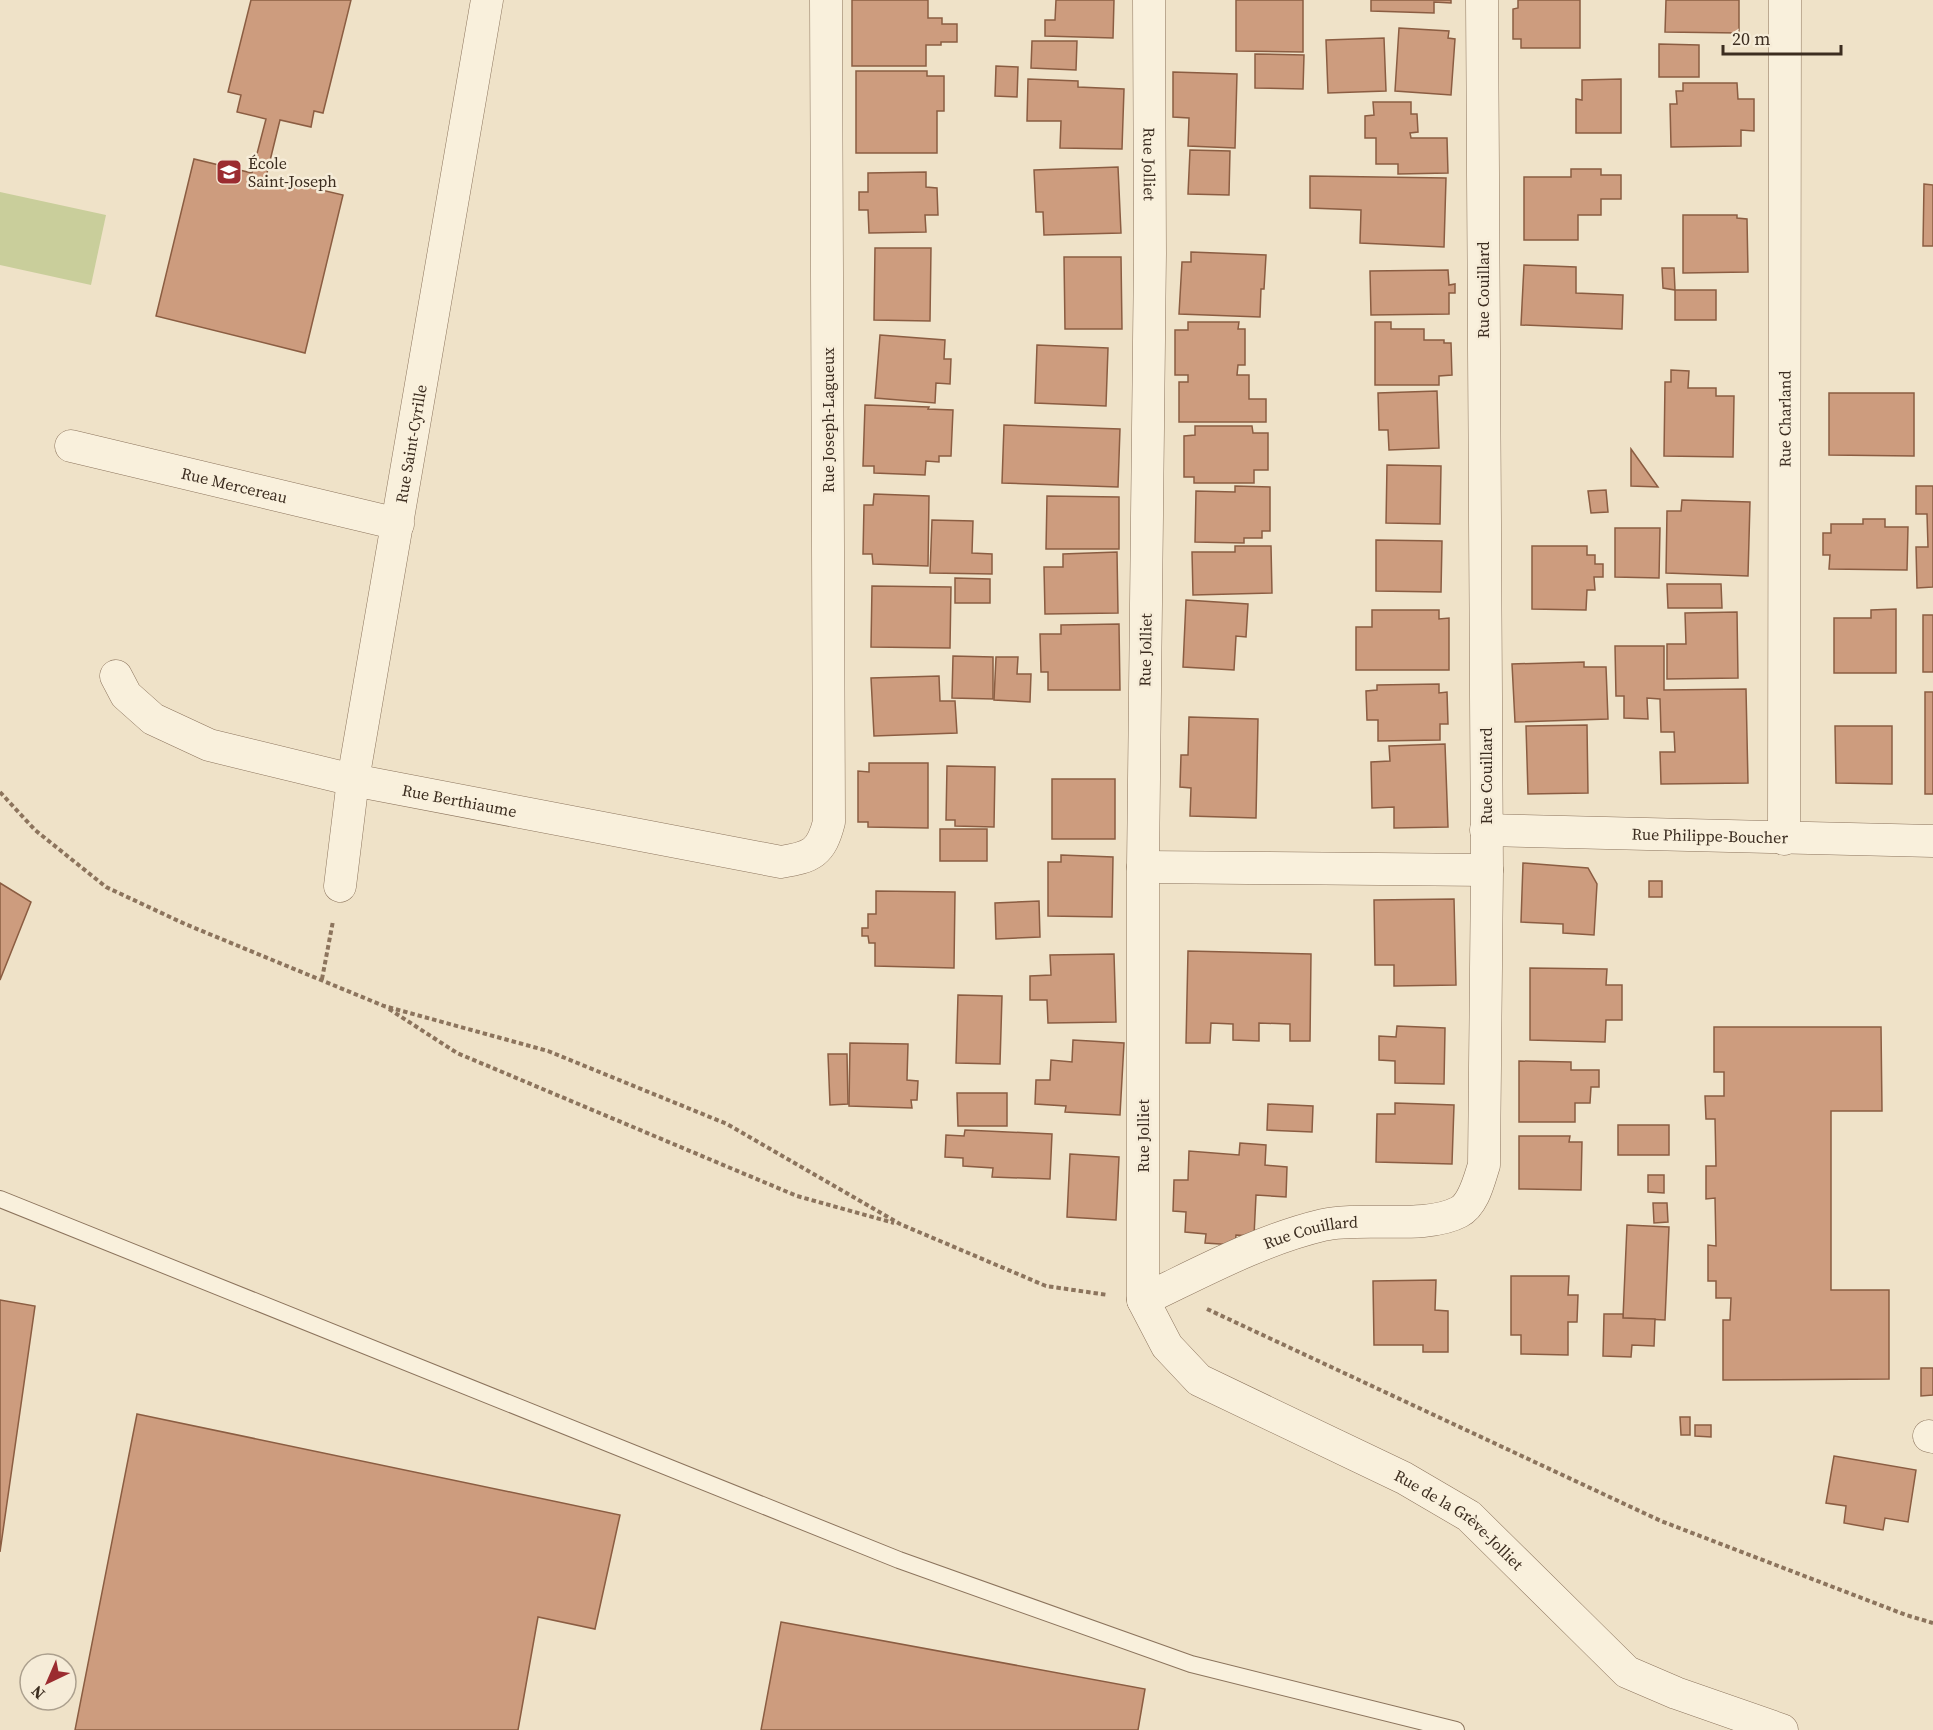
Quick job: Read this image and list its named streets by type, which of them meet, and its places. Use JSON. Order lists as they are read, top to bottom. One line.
{"streets":{"street":["Rue Jolliet","Rue Couillard","Rue Charland","Rue Joseph-Lagueux","Rue Saint-Cyrille","Rue Mercereau","Rue Berthiaume","Rue Philippe-Boucher","Rue de la Grève-Jolliet"]},"crossings":[["Rue Jolliet","Rue Couillard"],["Rue Jolliet","Rue de la Grève-Jolliet"],["Rue Couillard","Rue Philippe-Boucher"],["Rue Couillard","Rue de la Grève-Jolliet"],["Rue Charland","Rue Philippe-Boucher"],["Rue Joseph-Lagueux","Rue Berthiaume"],["Rue Saint-Cyrille","Rue Mercereau"],["Rue Saint-Cyrille","Rue Berthiaume"]],"places":{"school or university":["École Saint-Joseph"]},"scale_bar":"20 m","north":"bottom left"}
